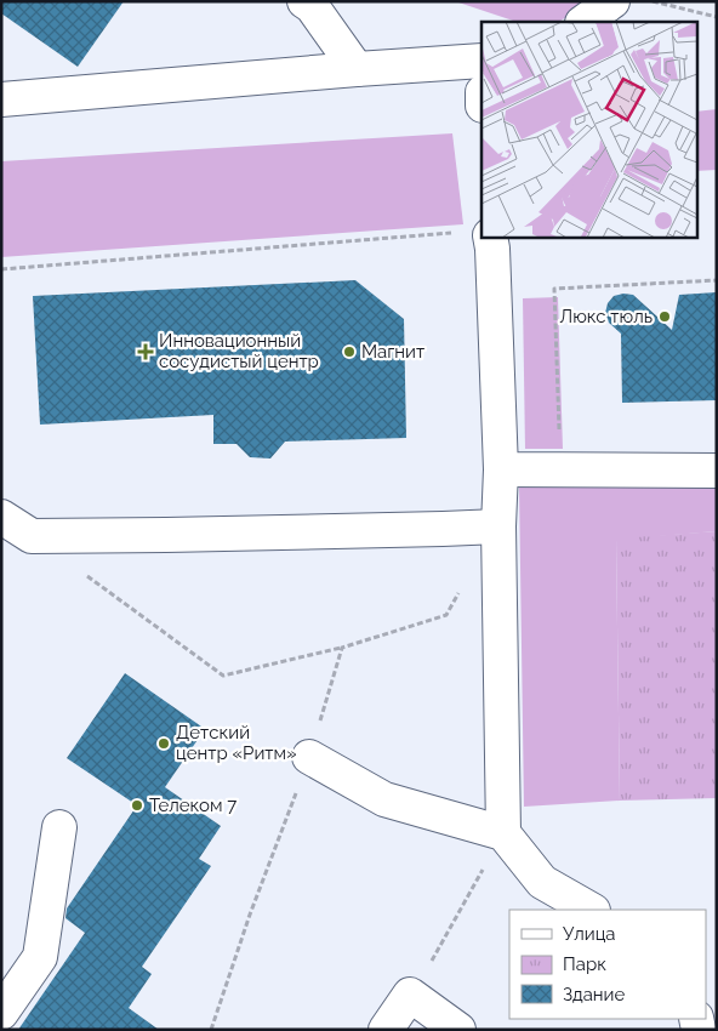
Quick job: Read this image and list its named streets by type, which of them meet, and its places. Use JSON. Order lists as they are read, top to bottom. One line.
{"places":{"other":["Люкс тюль","Магнит","Детский центр «Ритм»","Телеком 7"],"health":["Инновационный сосудистый центр"]},"legend":["Улица","Парк","Здание"]}
